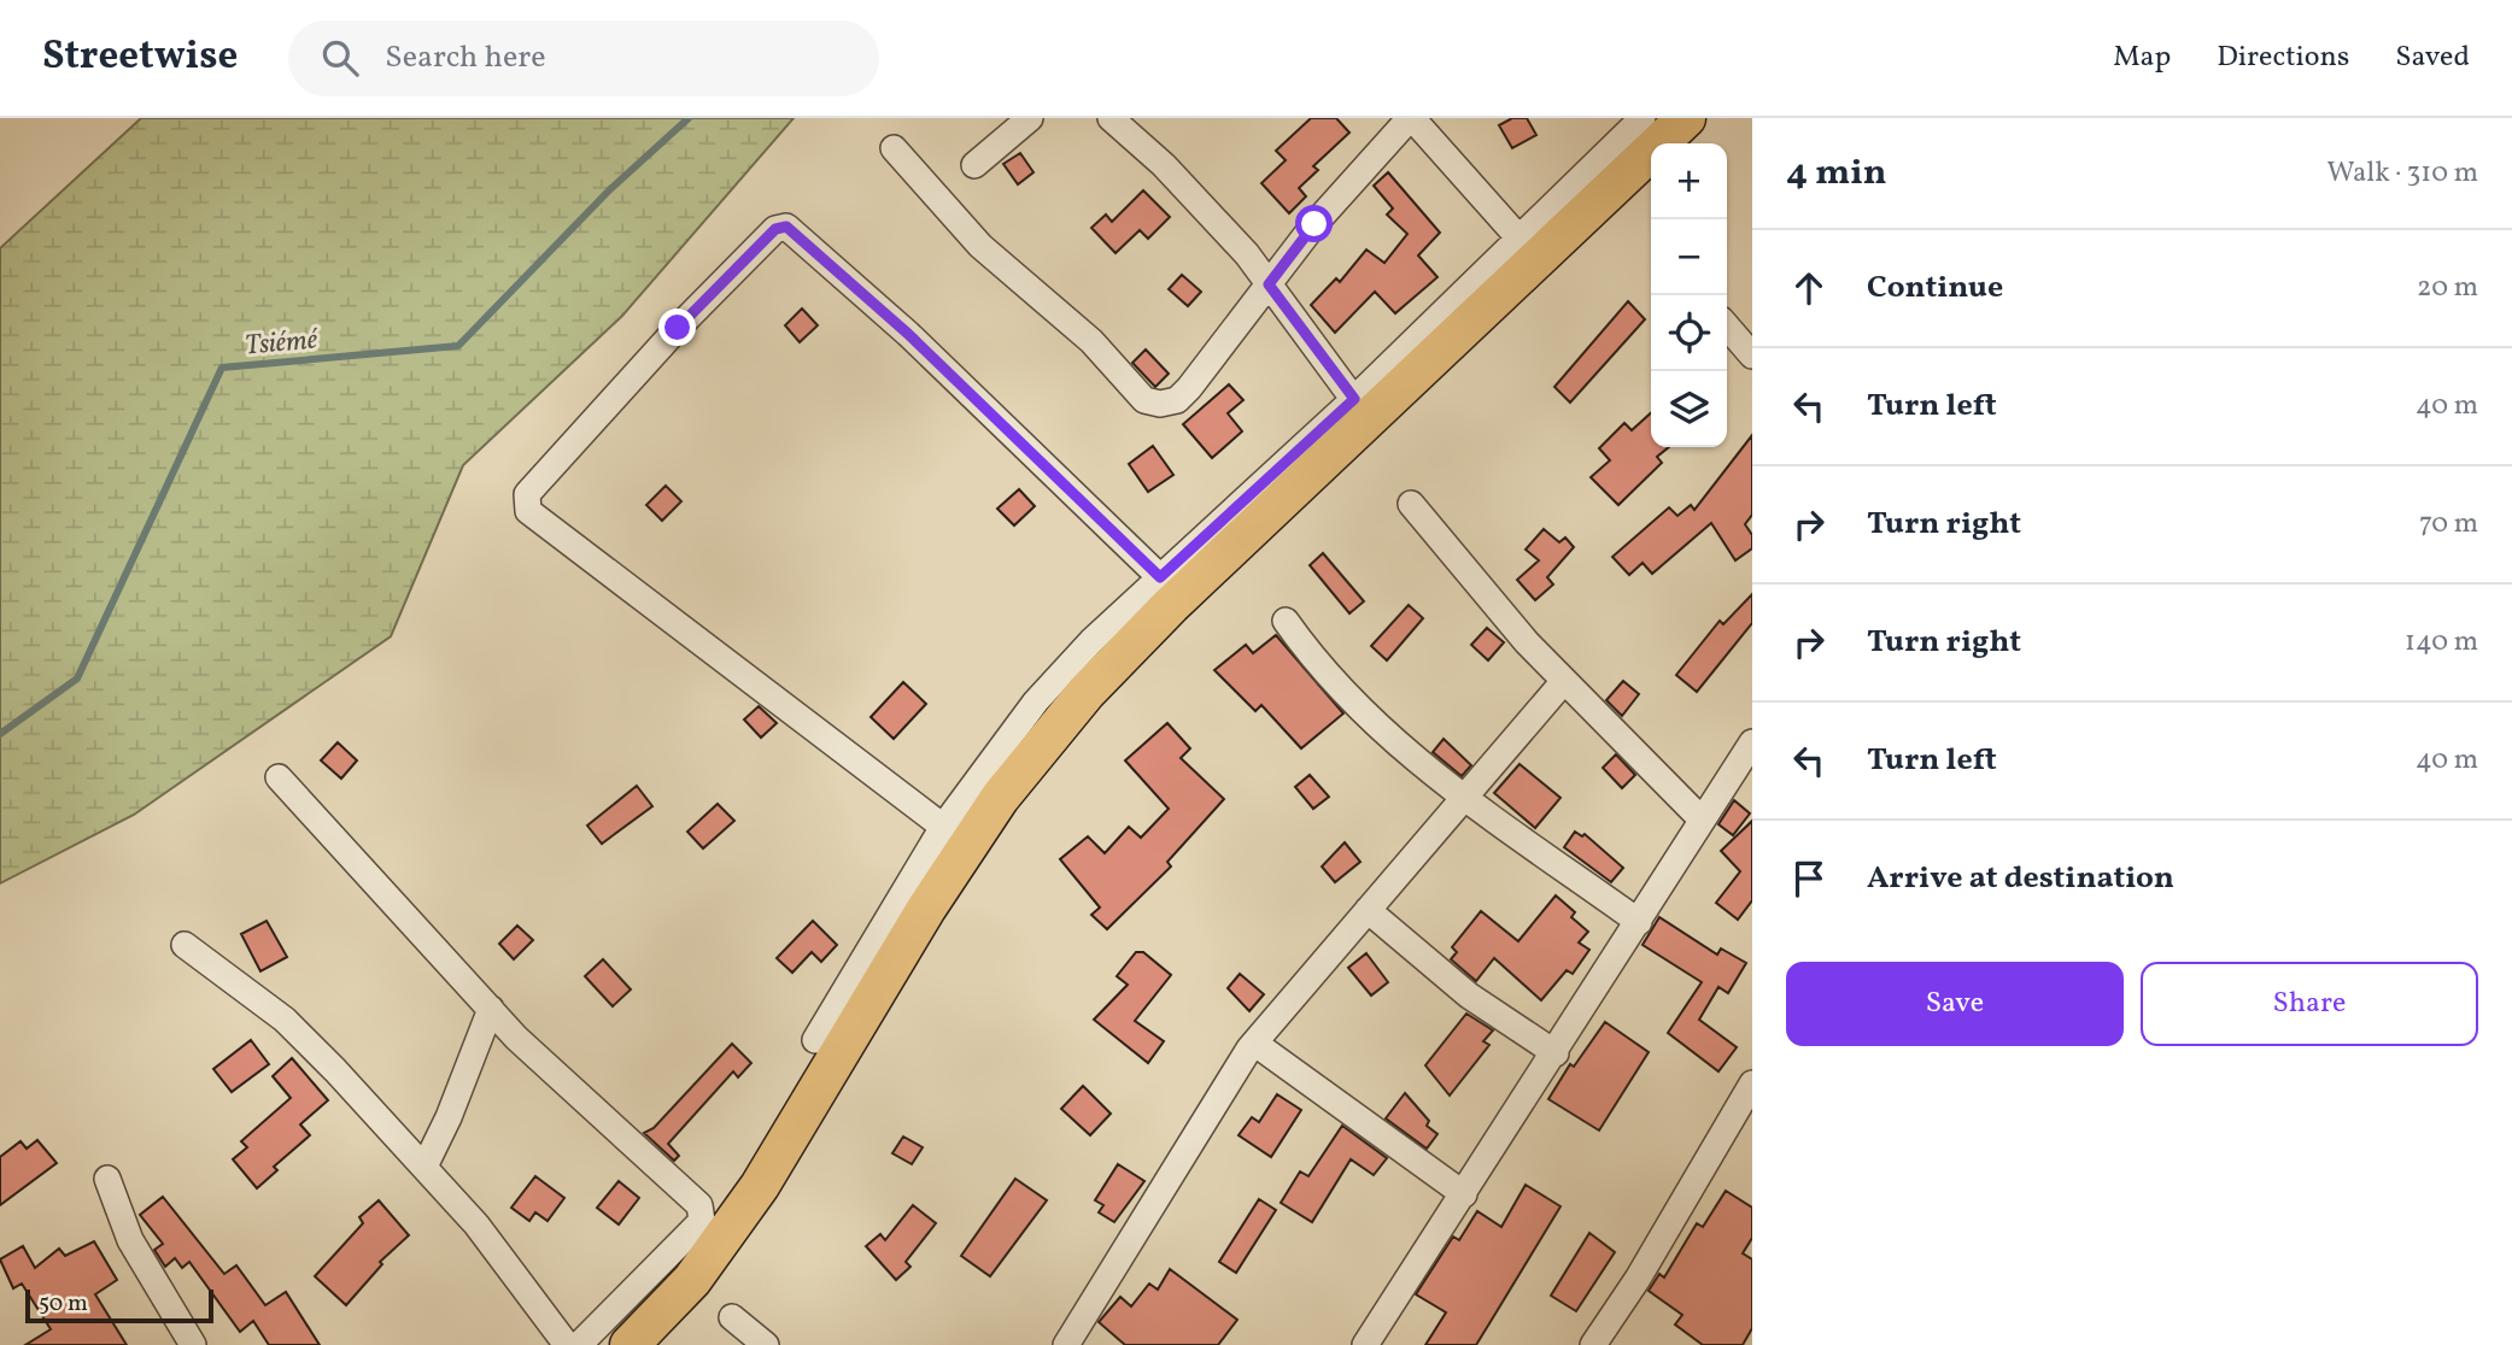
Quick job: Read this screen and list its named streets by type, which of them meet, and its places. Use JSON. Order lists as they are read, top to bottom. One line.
{"water":["Tsiémé"],"scale_bar":"50 m","page":{"header":"Streetwise","search":"Search here","nav":["Map","Directions","Saved"],"heading":["4 min","Walk · 310 m"],"map_buttons":["+","−"],"list":[["Continue","20 m"],["Turn left","40 m"],["Turn right","70 m"],["Turn right","140 m"],["Turn left","40 m"],"Arrive at destination"],"buttons":["Save","Share"],"scale":"50 m"}}
